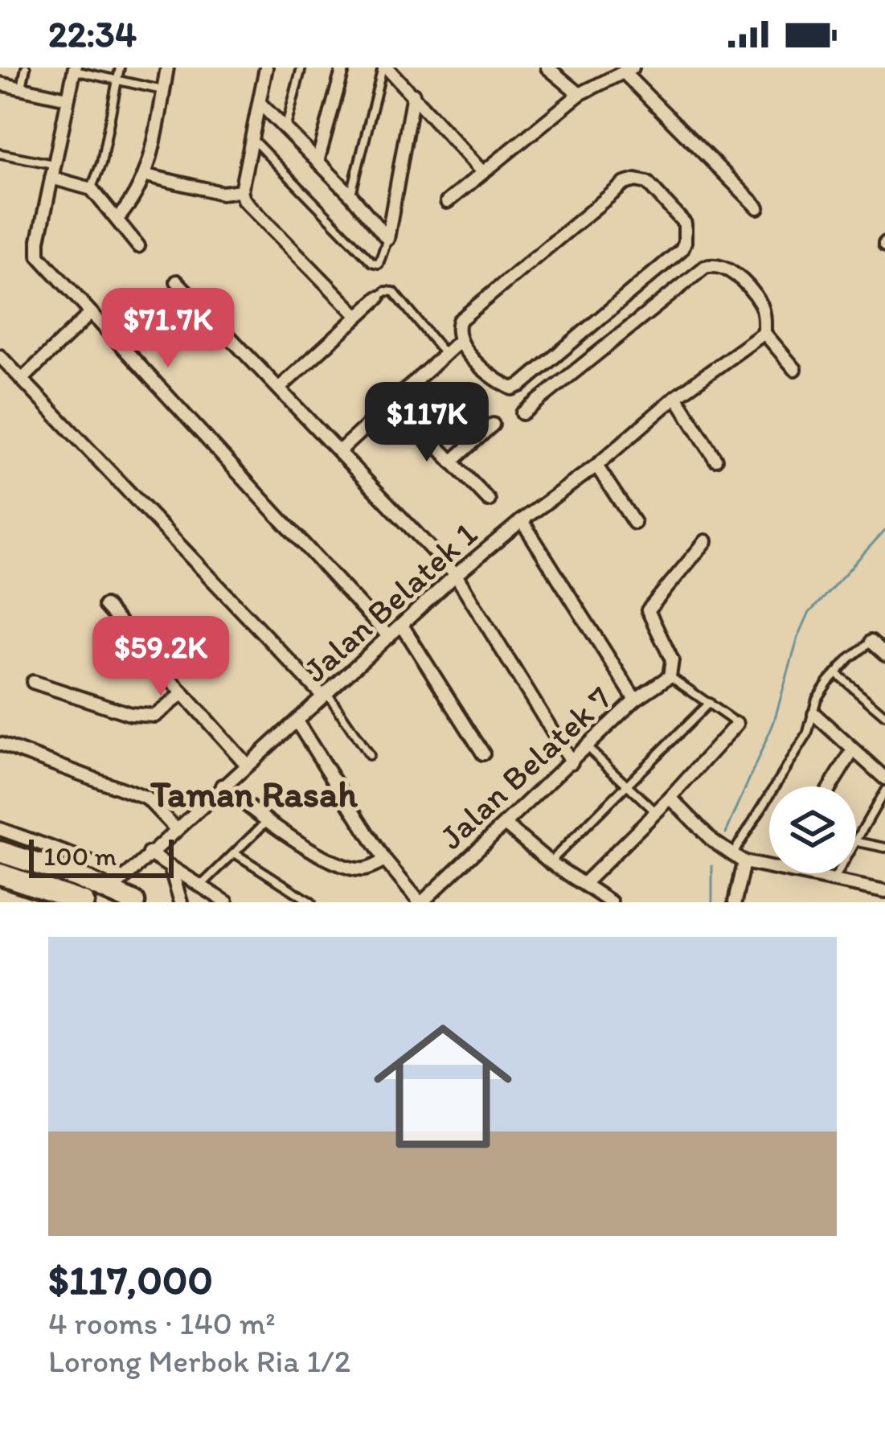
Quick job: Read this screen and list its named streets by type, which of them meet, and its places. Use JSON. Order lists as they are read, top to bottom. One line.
{"streets":{"street":["Jalan Belatek 1","Jalan Belatek 7"]},"districts":["Taman Rasah"],"scale_bar":"100 m","page":{"status":"22:34","price":["$71.7K","$117K","$59.2K"],"scale":"100 m","list":[{"name":"$117,000","note":"4 rooms · 140 m² · Lorong Merbok Ria 1/2"}]}}
